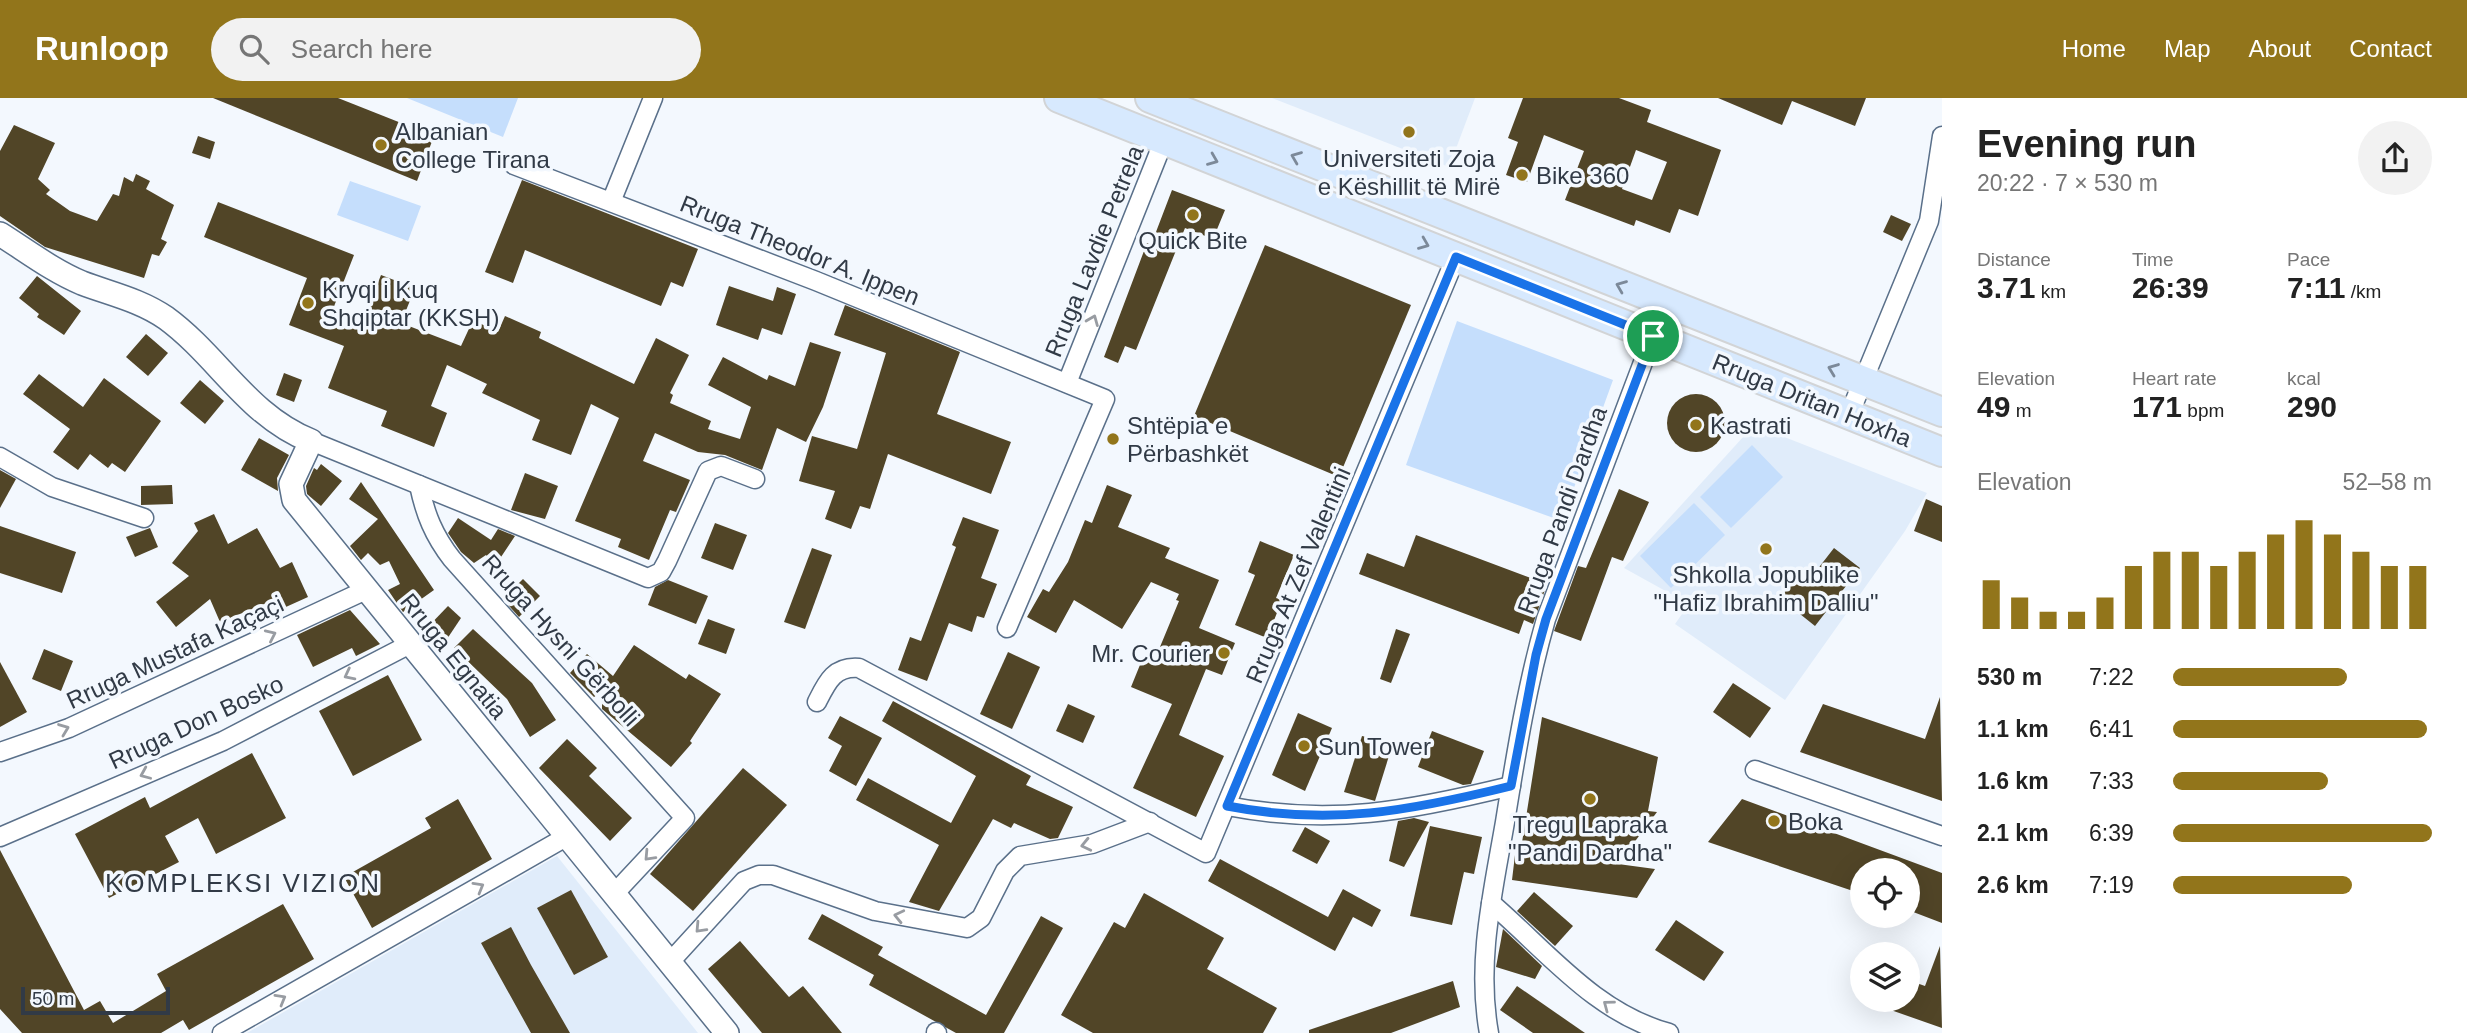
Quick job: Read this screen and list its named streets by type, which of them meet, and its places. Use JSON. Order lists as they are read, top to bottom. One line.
{"streets":{"main road":["Rruga Dritan Hoxha"],"street":["Rruga Theodor A. Ippen","Rruga Lavdie Petrela","Rruga Pandi Dardha","Rruga At Zef Valentini","Rruga Hysni Gërbolli","Rruga Mustafa Kaçaçi","Rruga Egnatia","Rruga Don Bosko"]},"crossings":[["Rruga Theodor A. Ippen","Rruga Lavdie Petrela"],["Rruga Lavdie Petrela","Rruga Dritan Hoxha"],["Rruga Dritan Hoxha","Rruga Pandi Dardha"],["Rruga Dritan Hoxha","Rruga At Zef Valentini"],["Rruga Hysni Gërbolli","Rruga Egnatia"],["Rruga Mustafa Kaçaçi","Rruga Egnatia"],["Rruga Egnatia","Rruga Don Bosko"]],"one_way":["Rruga Lavdie Petrela","Rruga Mustafa Kaçaçi","Rruga Don Bosko"],"districts":["KOMPLEKSI VIZION"],"places":["Universiteti Zoja e Këshillit të Mirë","Albanian College Tirana","Bike 360","Quick Bite","Kryqi i Kuq Shqiptar (KKSH)","Kastrati","Shtëpia e Përbashkët","Shkolla Jopublike \"Hafiz Ibrahim Dalliu\"","Mr. Courier","Sun Tower","Tregu Lapraka \"Pandi Dardha\"","Boka"],"scale_bar":"50 m","page":{"header":"Runloop","search":"Search here","nav":["Home","Map","About","Contact"],"heading":["Evening run","20:22 · 7 × 530 m"],"stats":[["Distance","3.71 km"],["Time","26:39"],["Pace","7:11 /km"],["Elevation","49 m"],["Heart rate","171 bpm"],["kcal","290"]],"chart":["Elevation","52–58 m"],"list":[{"name":"530 m","note":"7:22"},{"name":"1.1 km","note":"6:41"},{"name":"1.6 km","note":"7:33"},{"name":"2.1 km","note":"6:39"},{"name":"2.6 km","note":"7:19"}],"scale":"50 m"}}
